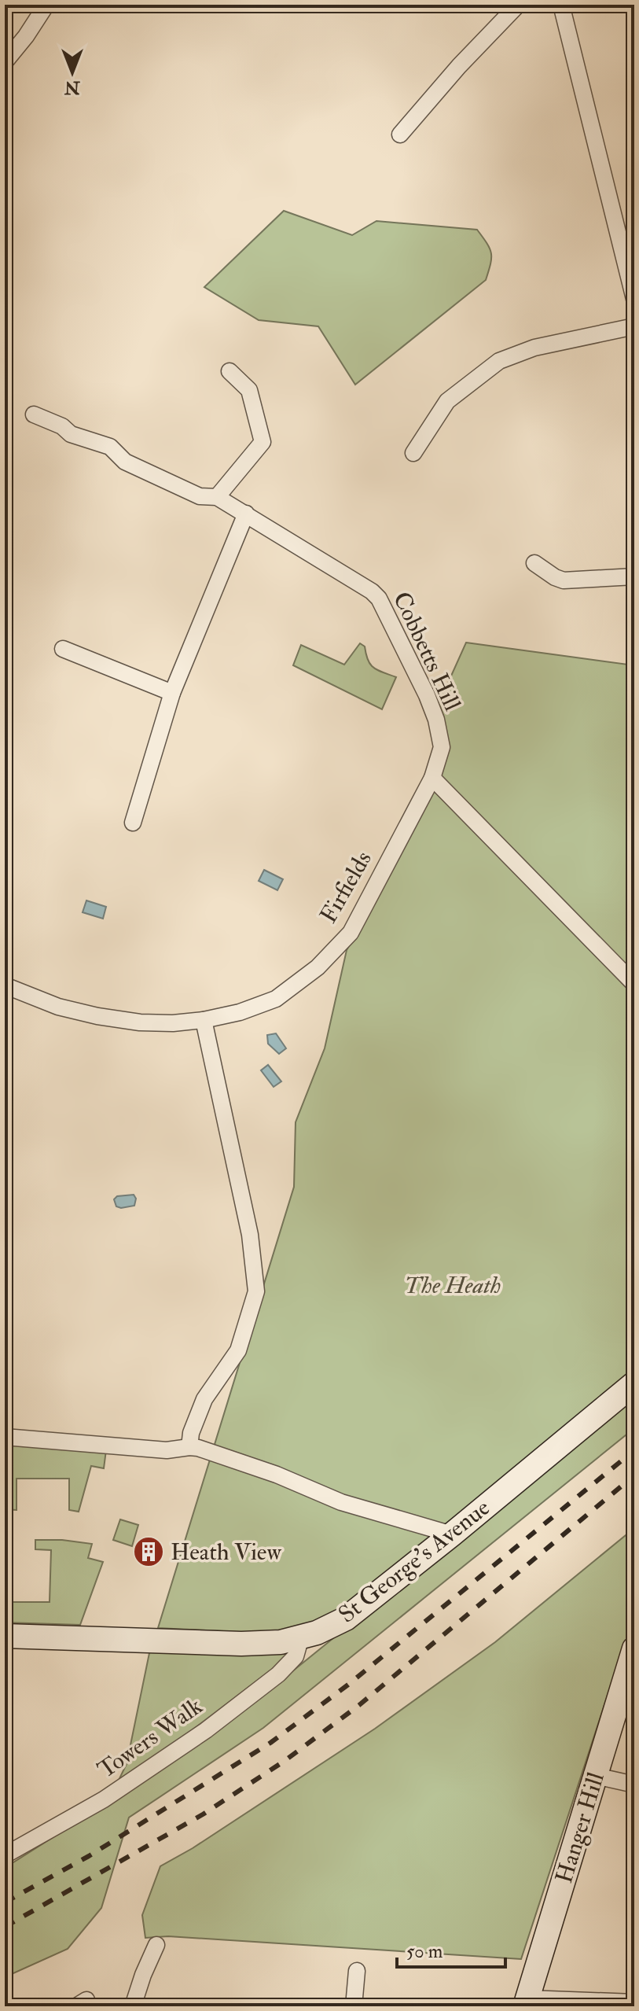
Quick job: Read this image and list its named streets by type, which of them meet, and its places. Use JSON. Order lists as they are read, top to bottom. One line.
{"streets":{"main road":["St George’s Avenue","Hanger Hill"],"street":["Cobbetts Hill","Firfields","Towers Walk"]},"crossings":[["Cobbetts Hill","Firfields"],["St George’s Avenue","Towers Walk"]],"parks":["The Heath"],"places":{"building":["Heath View"]},"scale_bar":"50 m","north":"bottom"}
